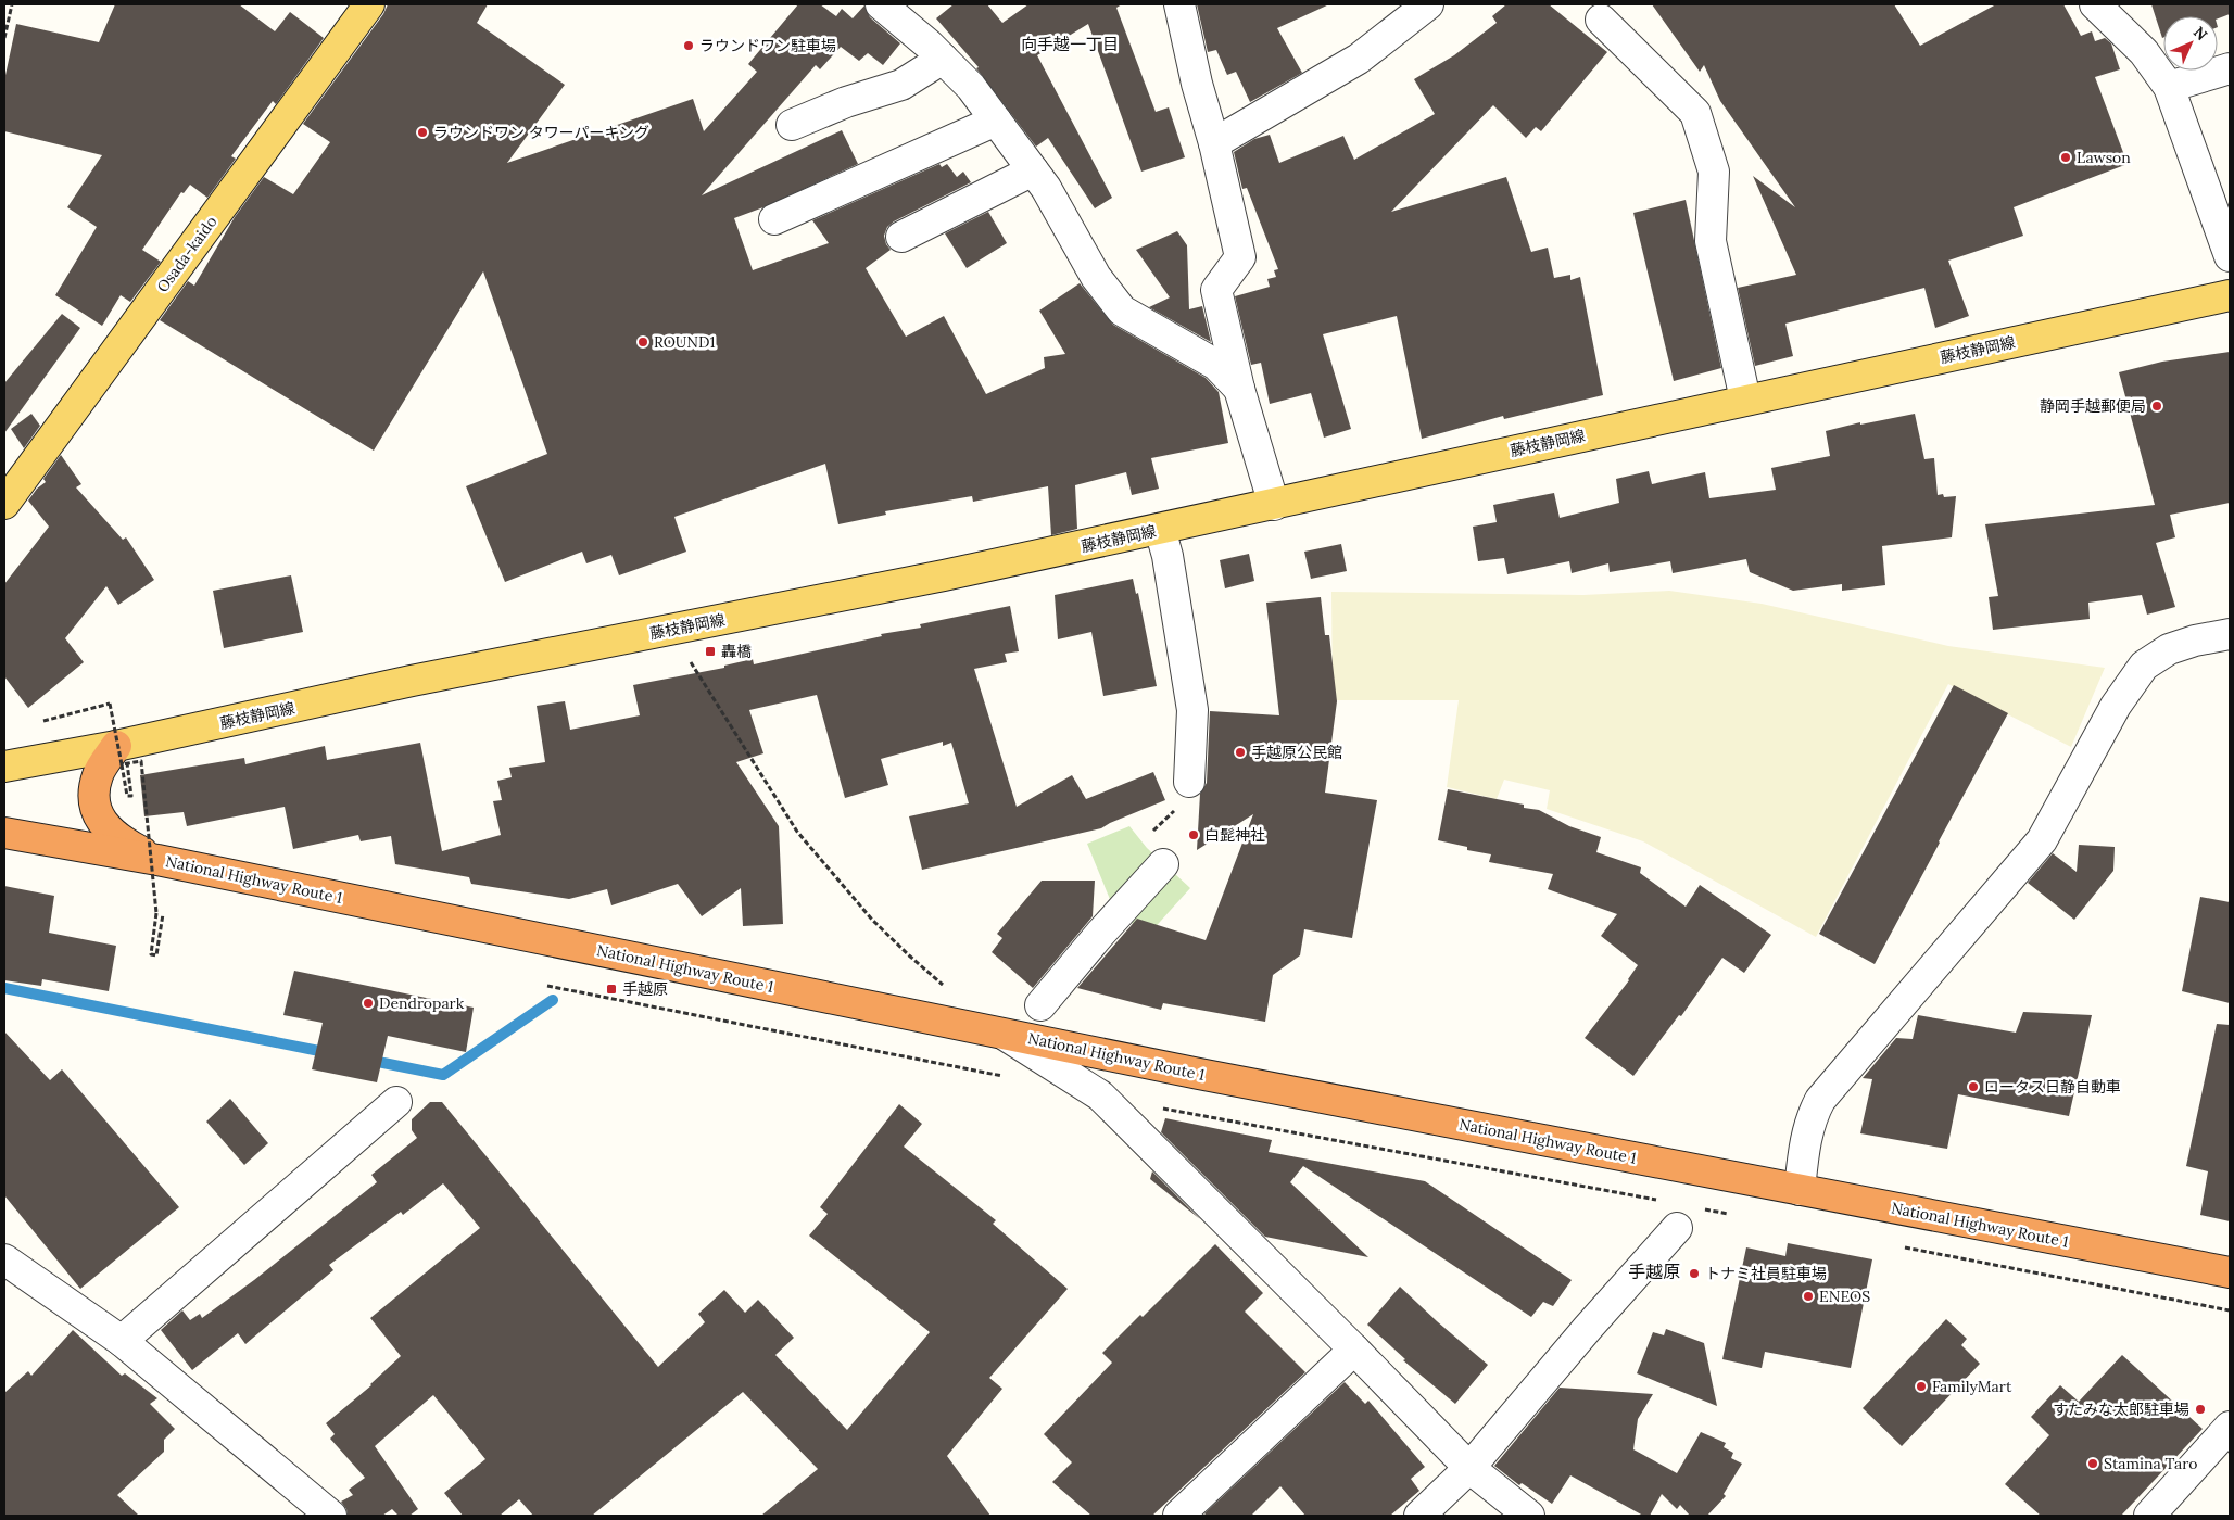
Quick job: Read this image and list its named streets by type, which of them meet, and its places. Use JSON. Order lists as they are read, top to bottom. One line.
{"streets":{"highway":["National Highway Route 1"],"main road":["Osada-kaido","藤枝静岡線"]},"districts":["向手越一丁目","手越原"],"places":{"other":["ラウンドワン駐車場","ラウンドワン タワーパーキング","Lawson","ROUND1","静岡手越郵便局","手越原公民館","白髭神社","Dendropark","ロータス日静自動車","トナミ社員駐車場","ENEOS","FamilyMart","すたみな太郎駐車場","Stamina Taro"],"transit":["轟橋","手越原"]},"north":"top right"}
